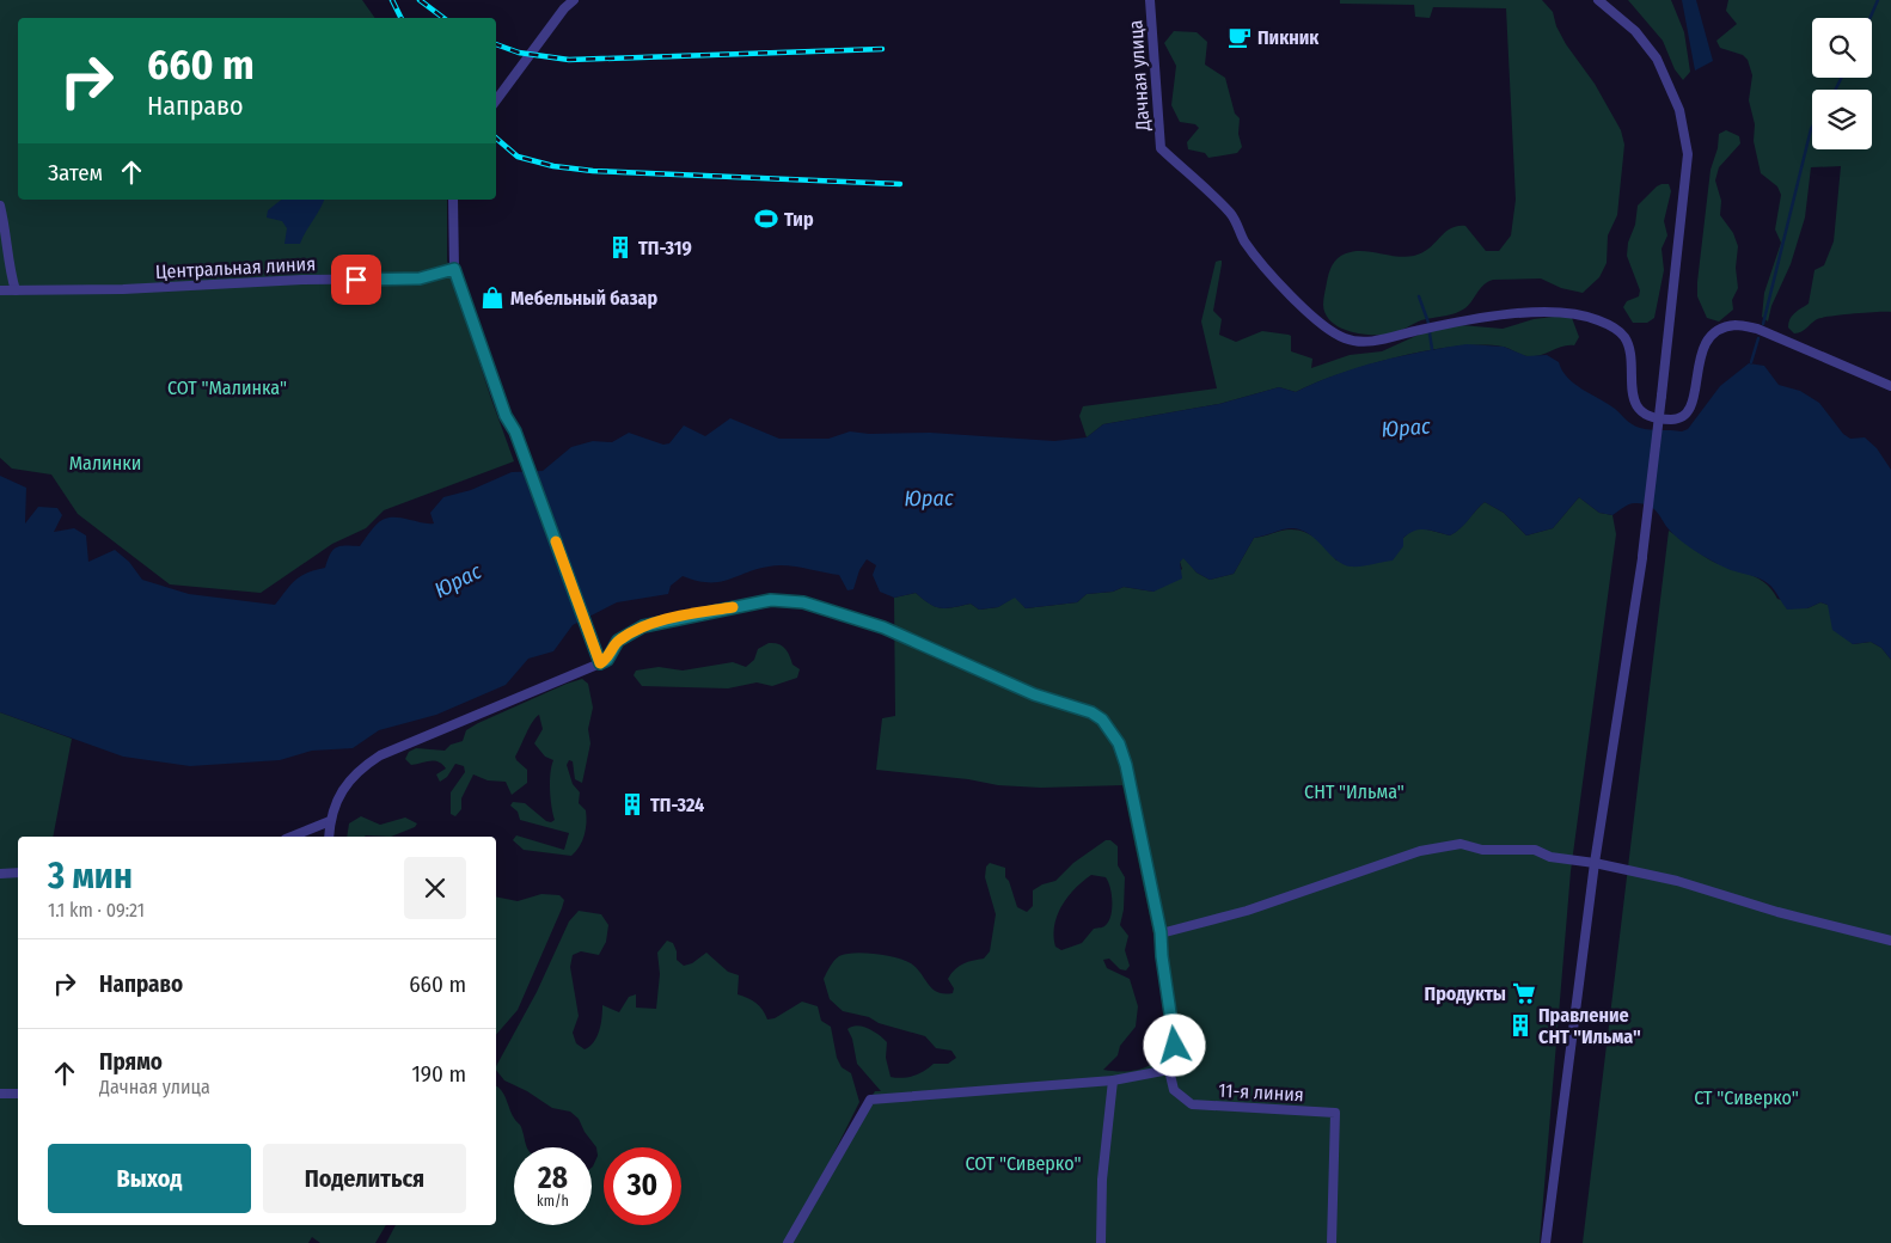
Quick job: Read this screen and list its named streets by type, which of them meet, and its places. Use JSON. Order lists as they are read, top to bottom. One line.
{"streets":{"street":["Дачная улица","Центральная линия","11-я линия"]},"water":["Юрас"],"parks":["СОТ \"Малинка\"","Малинки","СНТ \"Ильма\"","СТ \"Сиверко\"","СОТ \"Сиверко\""],"places":{"cafe":["Пикник"],"sports":["Тир"],"building":["ТП-319","ТП-324","Правление СНТ \"Ильма\""],"shop":["Мебельный базар"],"supermarket":["Продукты"]},"page":{"turn":["660 m","Направо"],"then":"Затем","heading":["3 мин","1.1 km · 09:21"],"list":[{"name":"Направо","value":"660 m"},{"name":"Прямо","note":"Дачная улица","value":"190 m"}],"buttons":["Выход","Поделиться"],"speed":"28 km/h","limit":"30"}}
